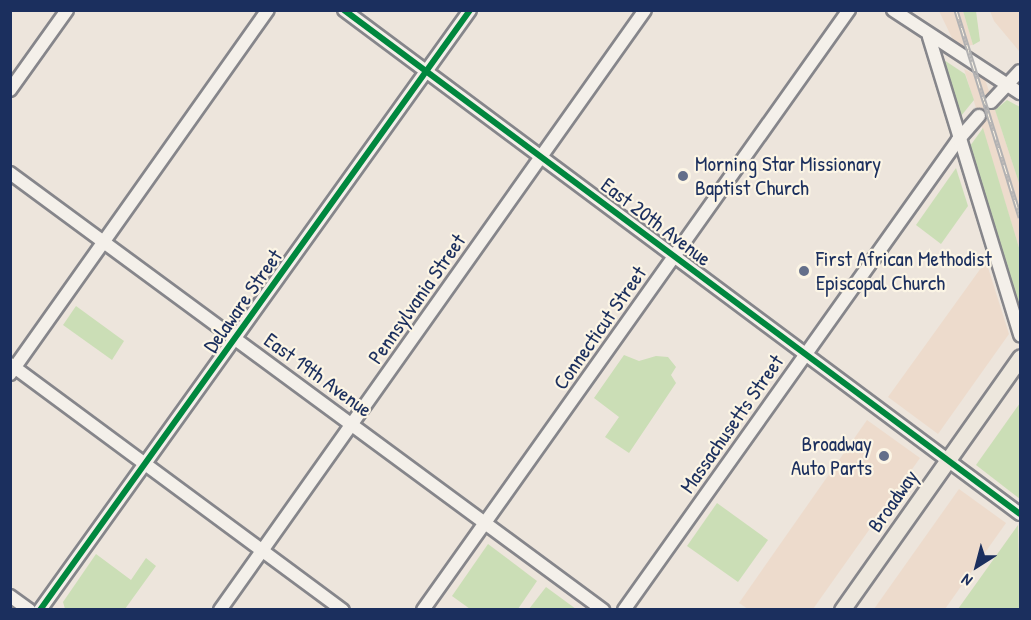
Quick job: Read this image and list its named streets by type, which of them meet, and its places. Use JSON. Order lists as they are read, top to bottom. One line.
{"streets":{"main road":["Broadway"],"street":["East 20th Avenue","Pennsylvania Street","Delaware Street","Connecticut Street","East 19th Avenue","Massachusetts Street"]},"crossings":[["East 20th Avenue","Pennsylvania Street"],["East 20th Avenue","Delaware Street"],["East 20th Avenue","Connecticut Street"],["East 20th Avenue","Massachusetts Street"],["East 20th Avenue","Broadway"],["Pennsylvania Street","East 19th Avenue"],["Delaware Street","East 19th Avenue"],["Connecticut Street","East 19th Avenue"]],"places":["Morning Star Missionary Baptist Church","First African Methodist Episcopal Church","Broadway Auto Parts"],"north":"bottom left"}
